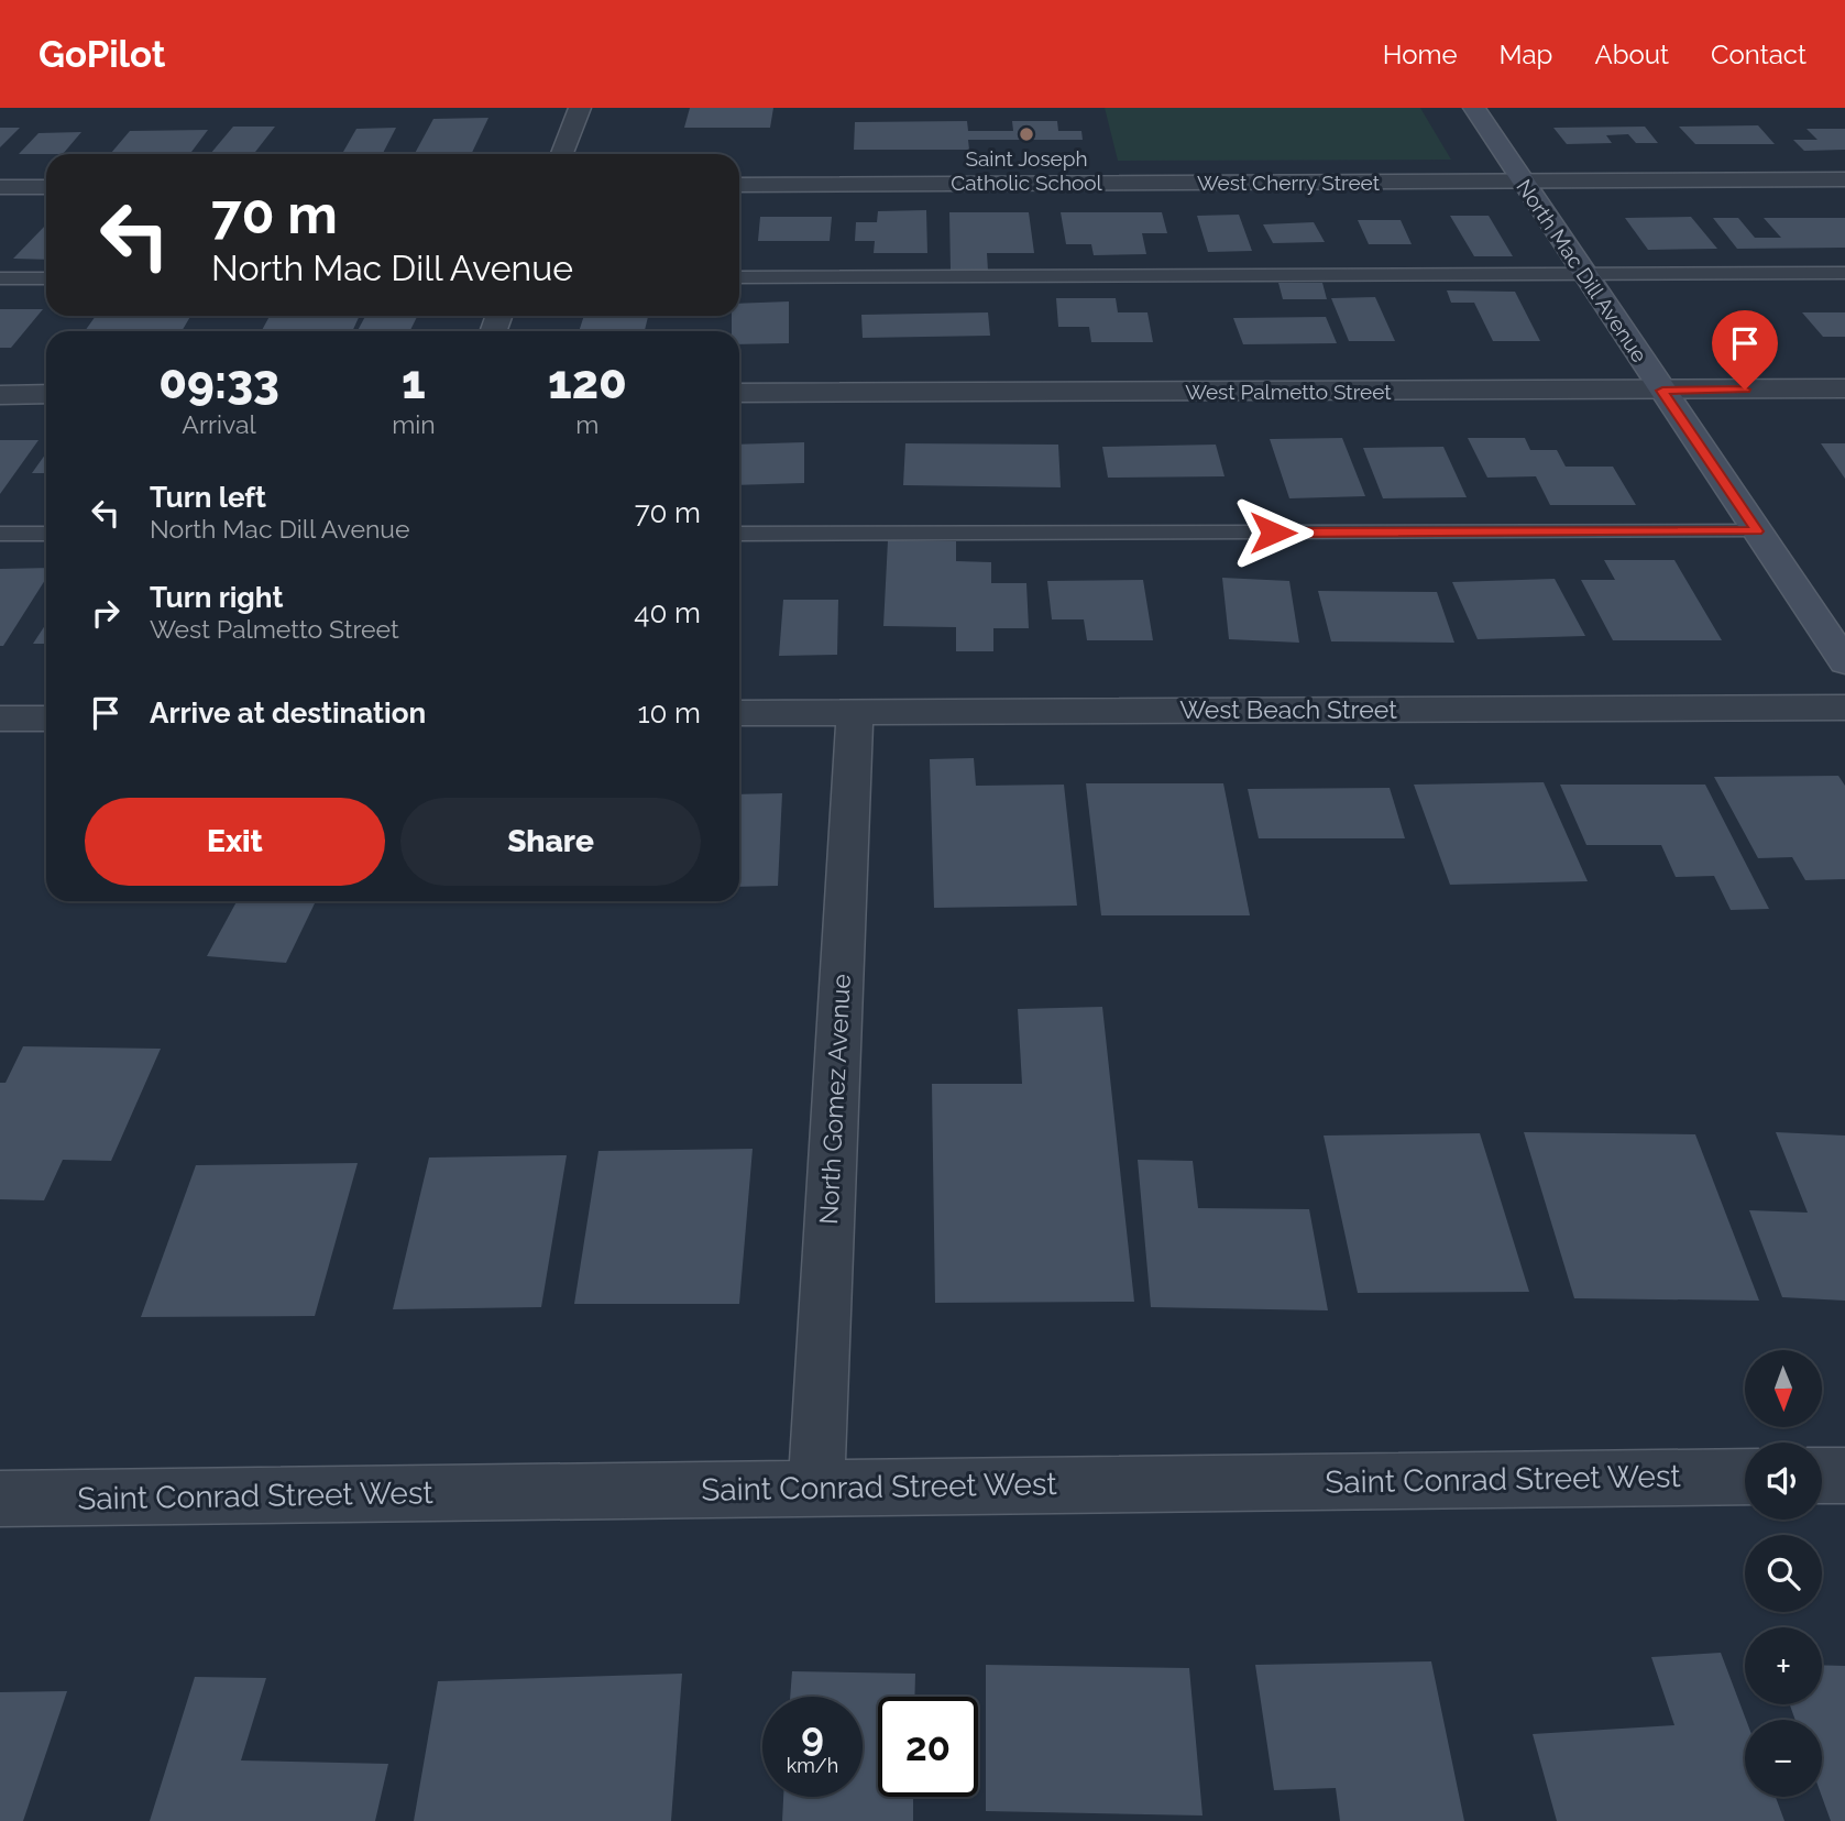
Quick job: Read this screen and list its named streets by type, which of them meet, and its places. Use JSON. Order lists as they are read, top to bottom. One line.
{"streets":{"street":["West Cherry Street","North Mac Dill Avenue","West Palmetto Street","West Beach Street","North Gomez Avenue","Saint Conrad Street West"]},"crossings":[["West Cherry Street","North Mac Dill Avenue"],["North Mac Dill Avenue","West Palmetto Street"],["West Beach Street","North Gomez Avenue"],["North Gomez Avenue","Saint Conrad Street West"]],"places":["Saint Joseph Catholic School"],"north":"bottom","page":{"header":"GoPilot","nav":["Home","Map","About","Contact"],"turn":["70 m","North Mac Dill Avenue"],"eta":["09:33","Arrival","1","min","120","m"],"list":[{"name":"Turn left","note":"North Mac Dill Avenue","value":"70 m"},{"name":"Turn right","note":"West Palmetto Street","value":"40 m"},{"name":"Arrive at destination","value":"10 m"}],"buttons":["Exit","Share"],"map_buttons":["+","−"],"speed":"9 km/h","limit":"20"}}
